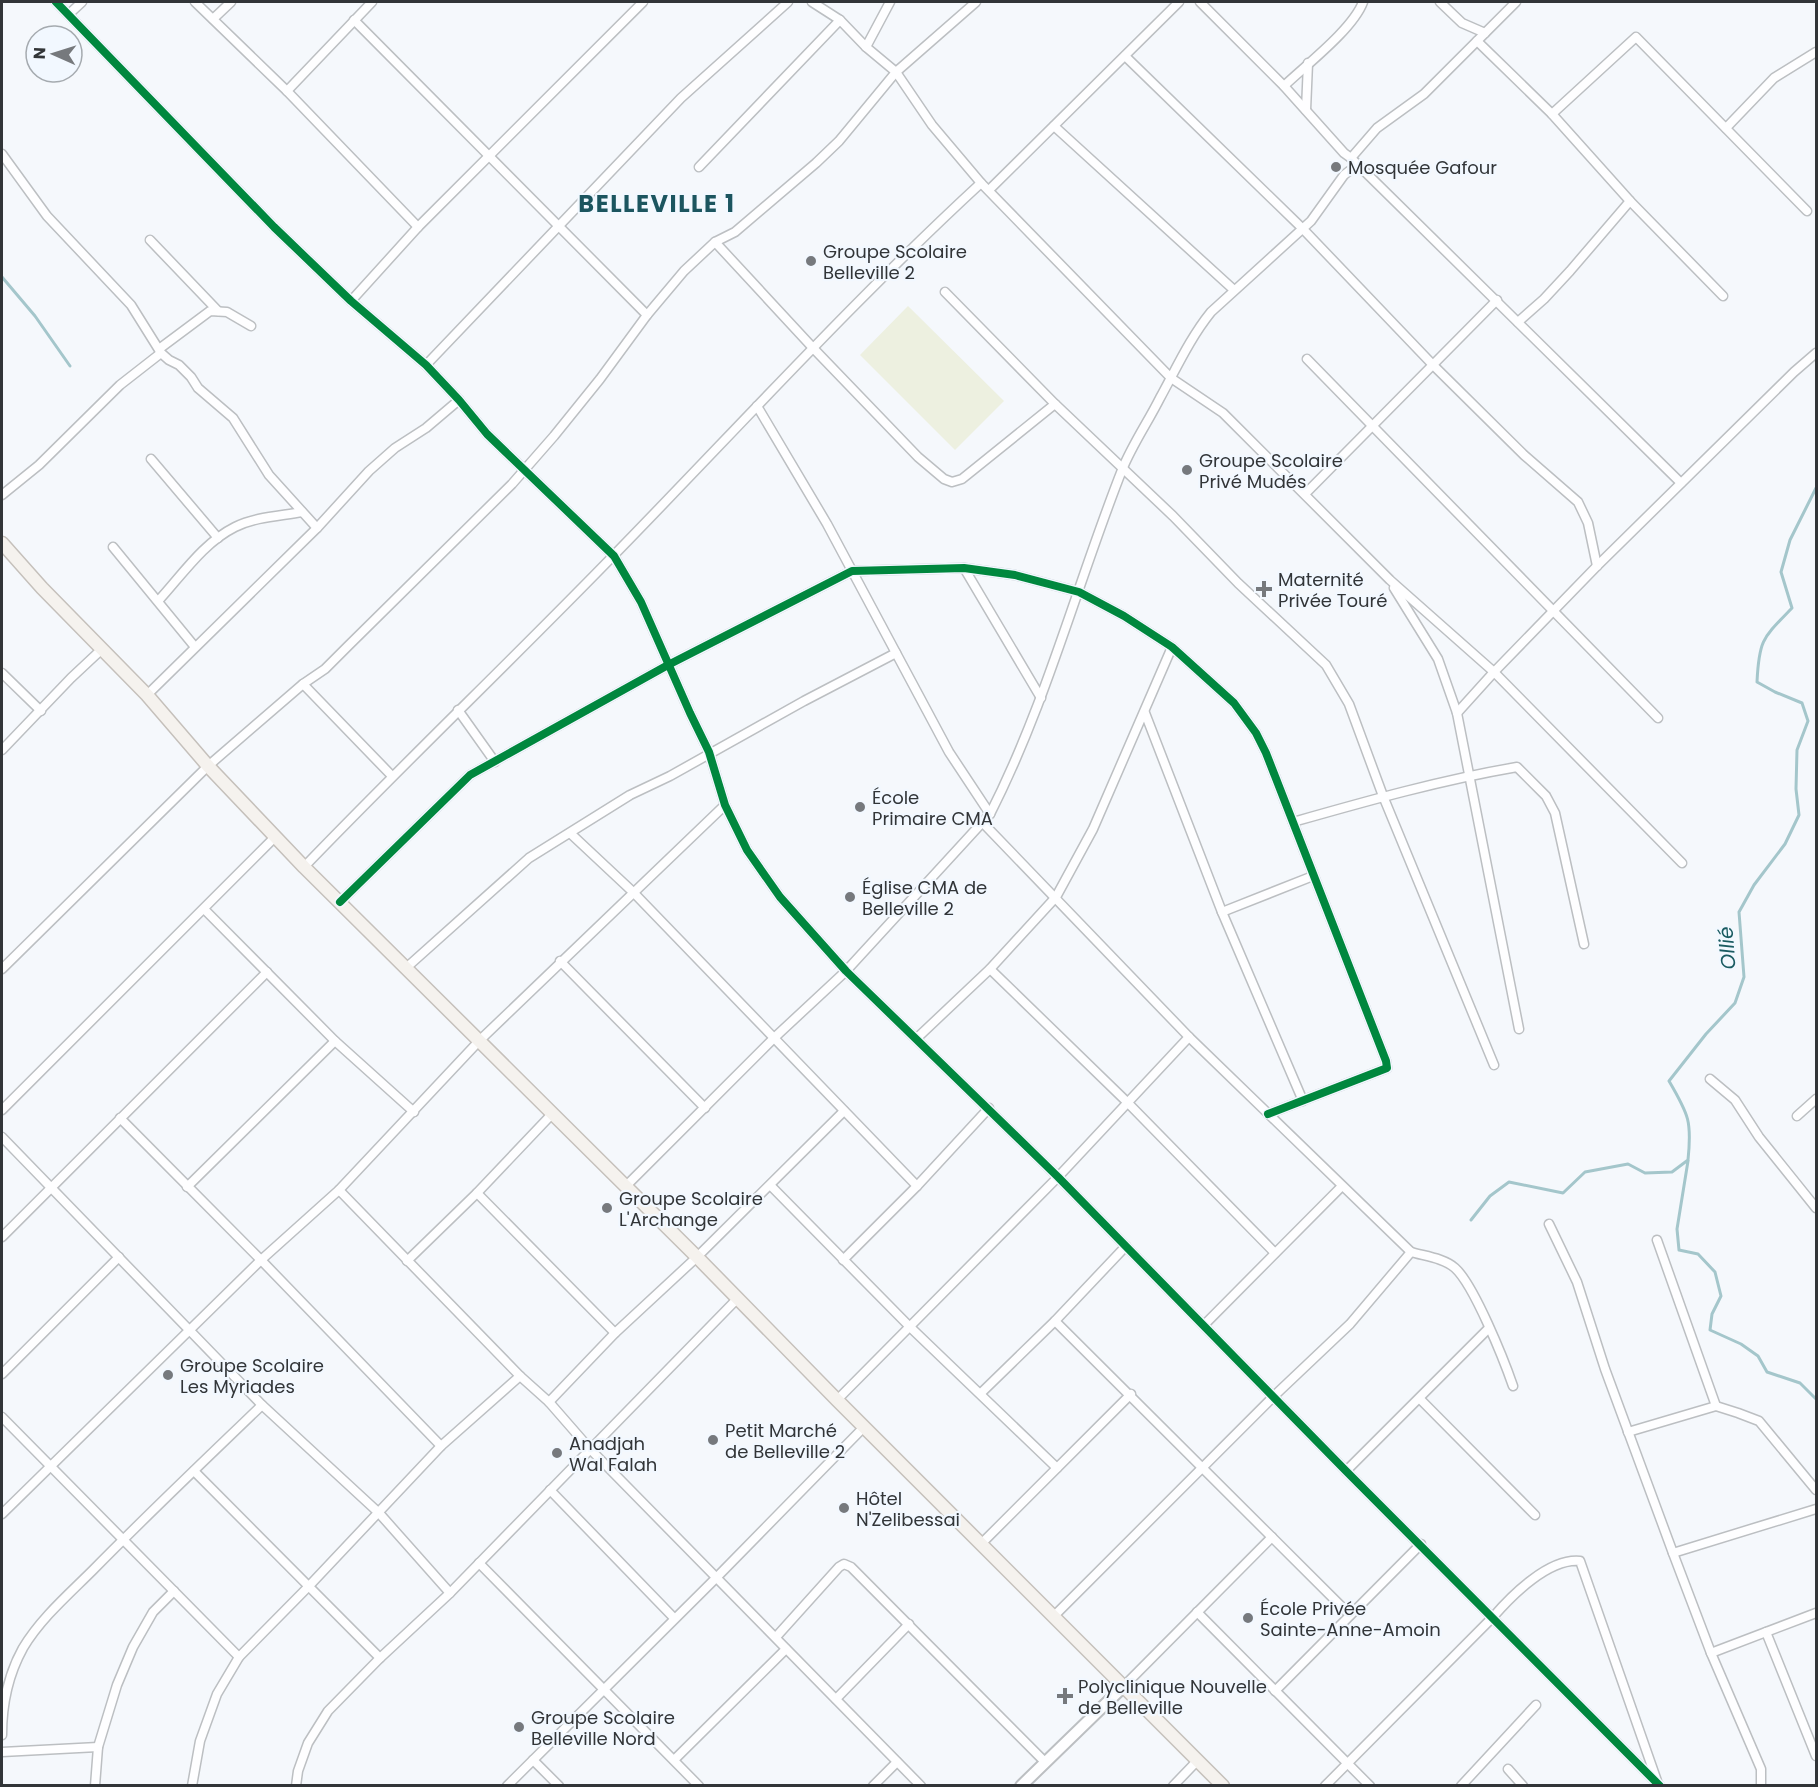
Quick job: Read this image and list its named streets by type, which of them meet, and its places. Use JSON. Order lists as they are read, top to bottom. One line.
{"districts":["BELLEVILLE 1"],"water":["Ollié"],"places":{"other":["Mosquée Gafour","Groupe Scolaire Belleville 2","Groupe Scolaire Privé Mudés","École Primaire CMA","Église CMA de Belleville 2","Groupe Scolaire L'Archange","Groupe Scolaire Les Myriades","Petit Marché de Belleville 2","Anadjah Wal Falah","Hôtel N'Zelibessai","École Privée Sainte-Anne-Amoin","Groupe Scolaire Belleville Nord"],"health":["Maternité Privée Touré","Polyclinique Nouvelle de Belleville"]},"north":"left"}
